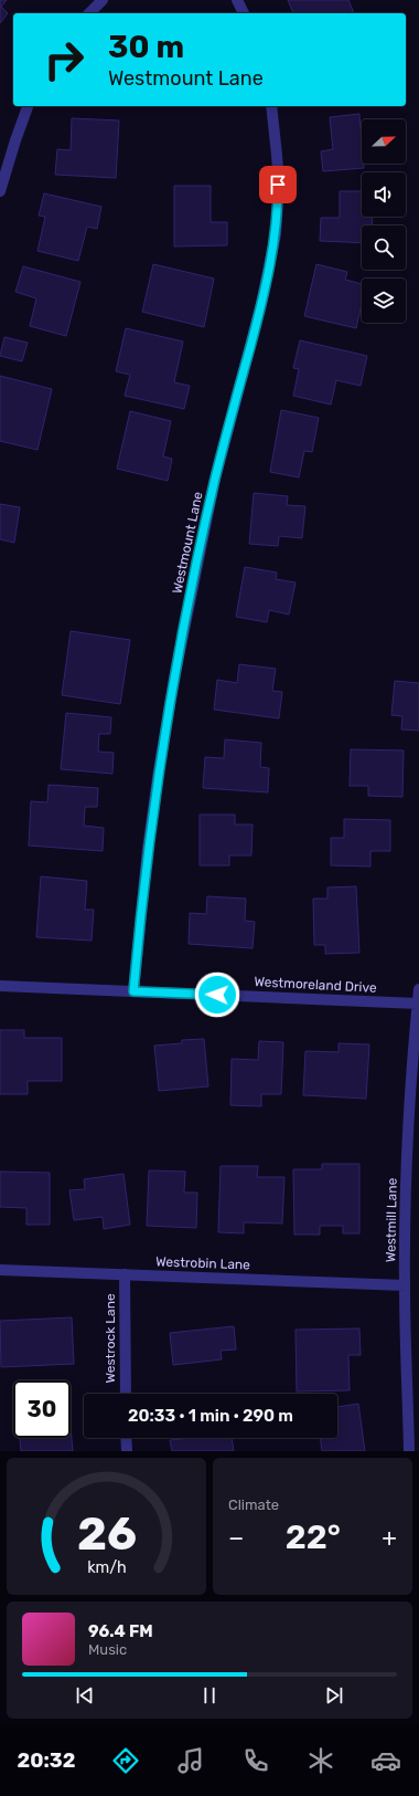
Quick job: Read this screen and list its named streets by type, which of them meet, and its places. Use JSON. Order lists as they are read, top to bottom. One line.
{"streets":{"street":["Westmount Lane","Westmoreland Drive","Westmill Lane","Westrobin Lane","Westrock Lane"]},"crossings":[["Westmount Lane","Westmoreland Drive"],["Westmoreland Drive","Westmill Lane"],["Westmill Lane","Westrobin Lane"],["Westrobin Lane","Westrock Lane"]],"north":"right","page":{"turn":["30 m","Westmount Lane"],"limit":"30","trip":"20:33 · 1 min · 290 m","tile":"Climate","heat":["−","22°","+"],"song":["96.4 FM","Music"],"tabs":"20:32","gauge":["26","km/h"]}}
